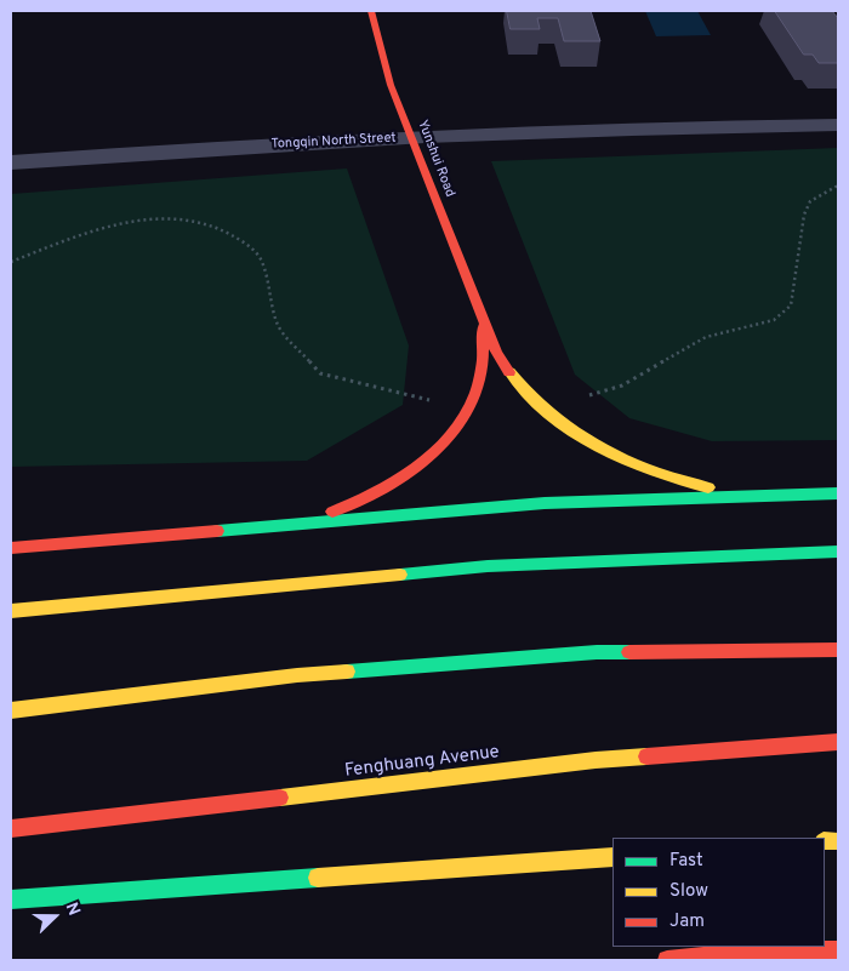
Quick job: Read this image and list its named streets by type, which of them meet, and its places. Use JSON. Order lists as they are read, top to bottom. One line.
{"streets":{"main road":["Yunshui Road","Fenghuang Avenue"],"street":["Tongqin North Street"]},"crossings":[["Tongqin North Street","Yunshui Road"]],"legend":["Fast","Slow","Jam"],"north":"right"}
